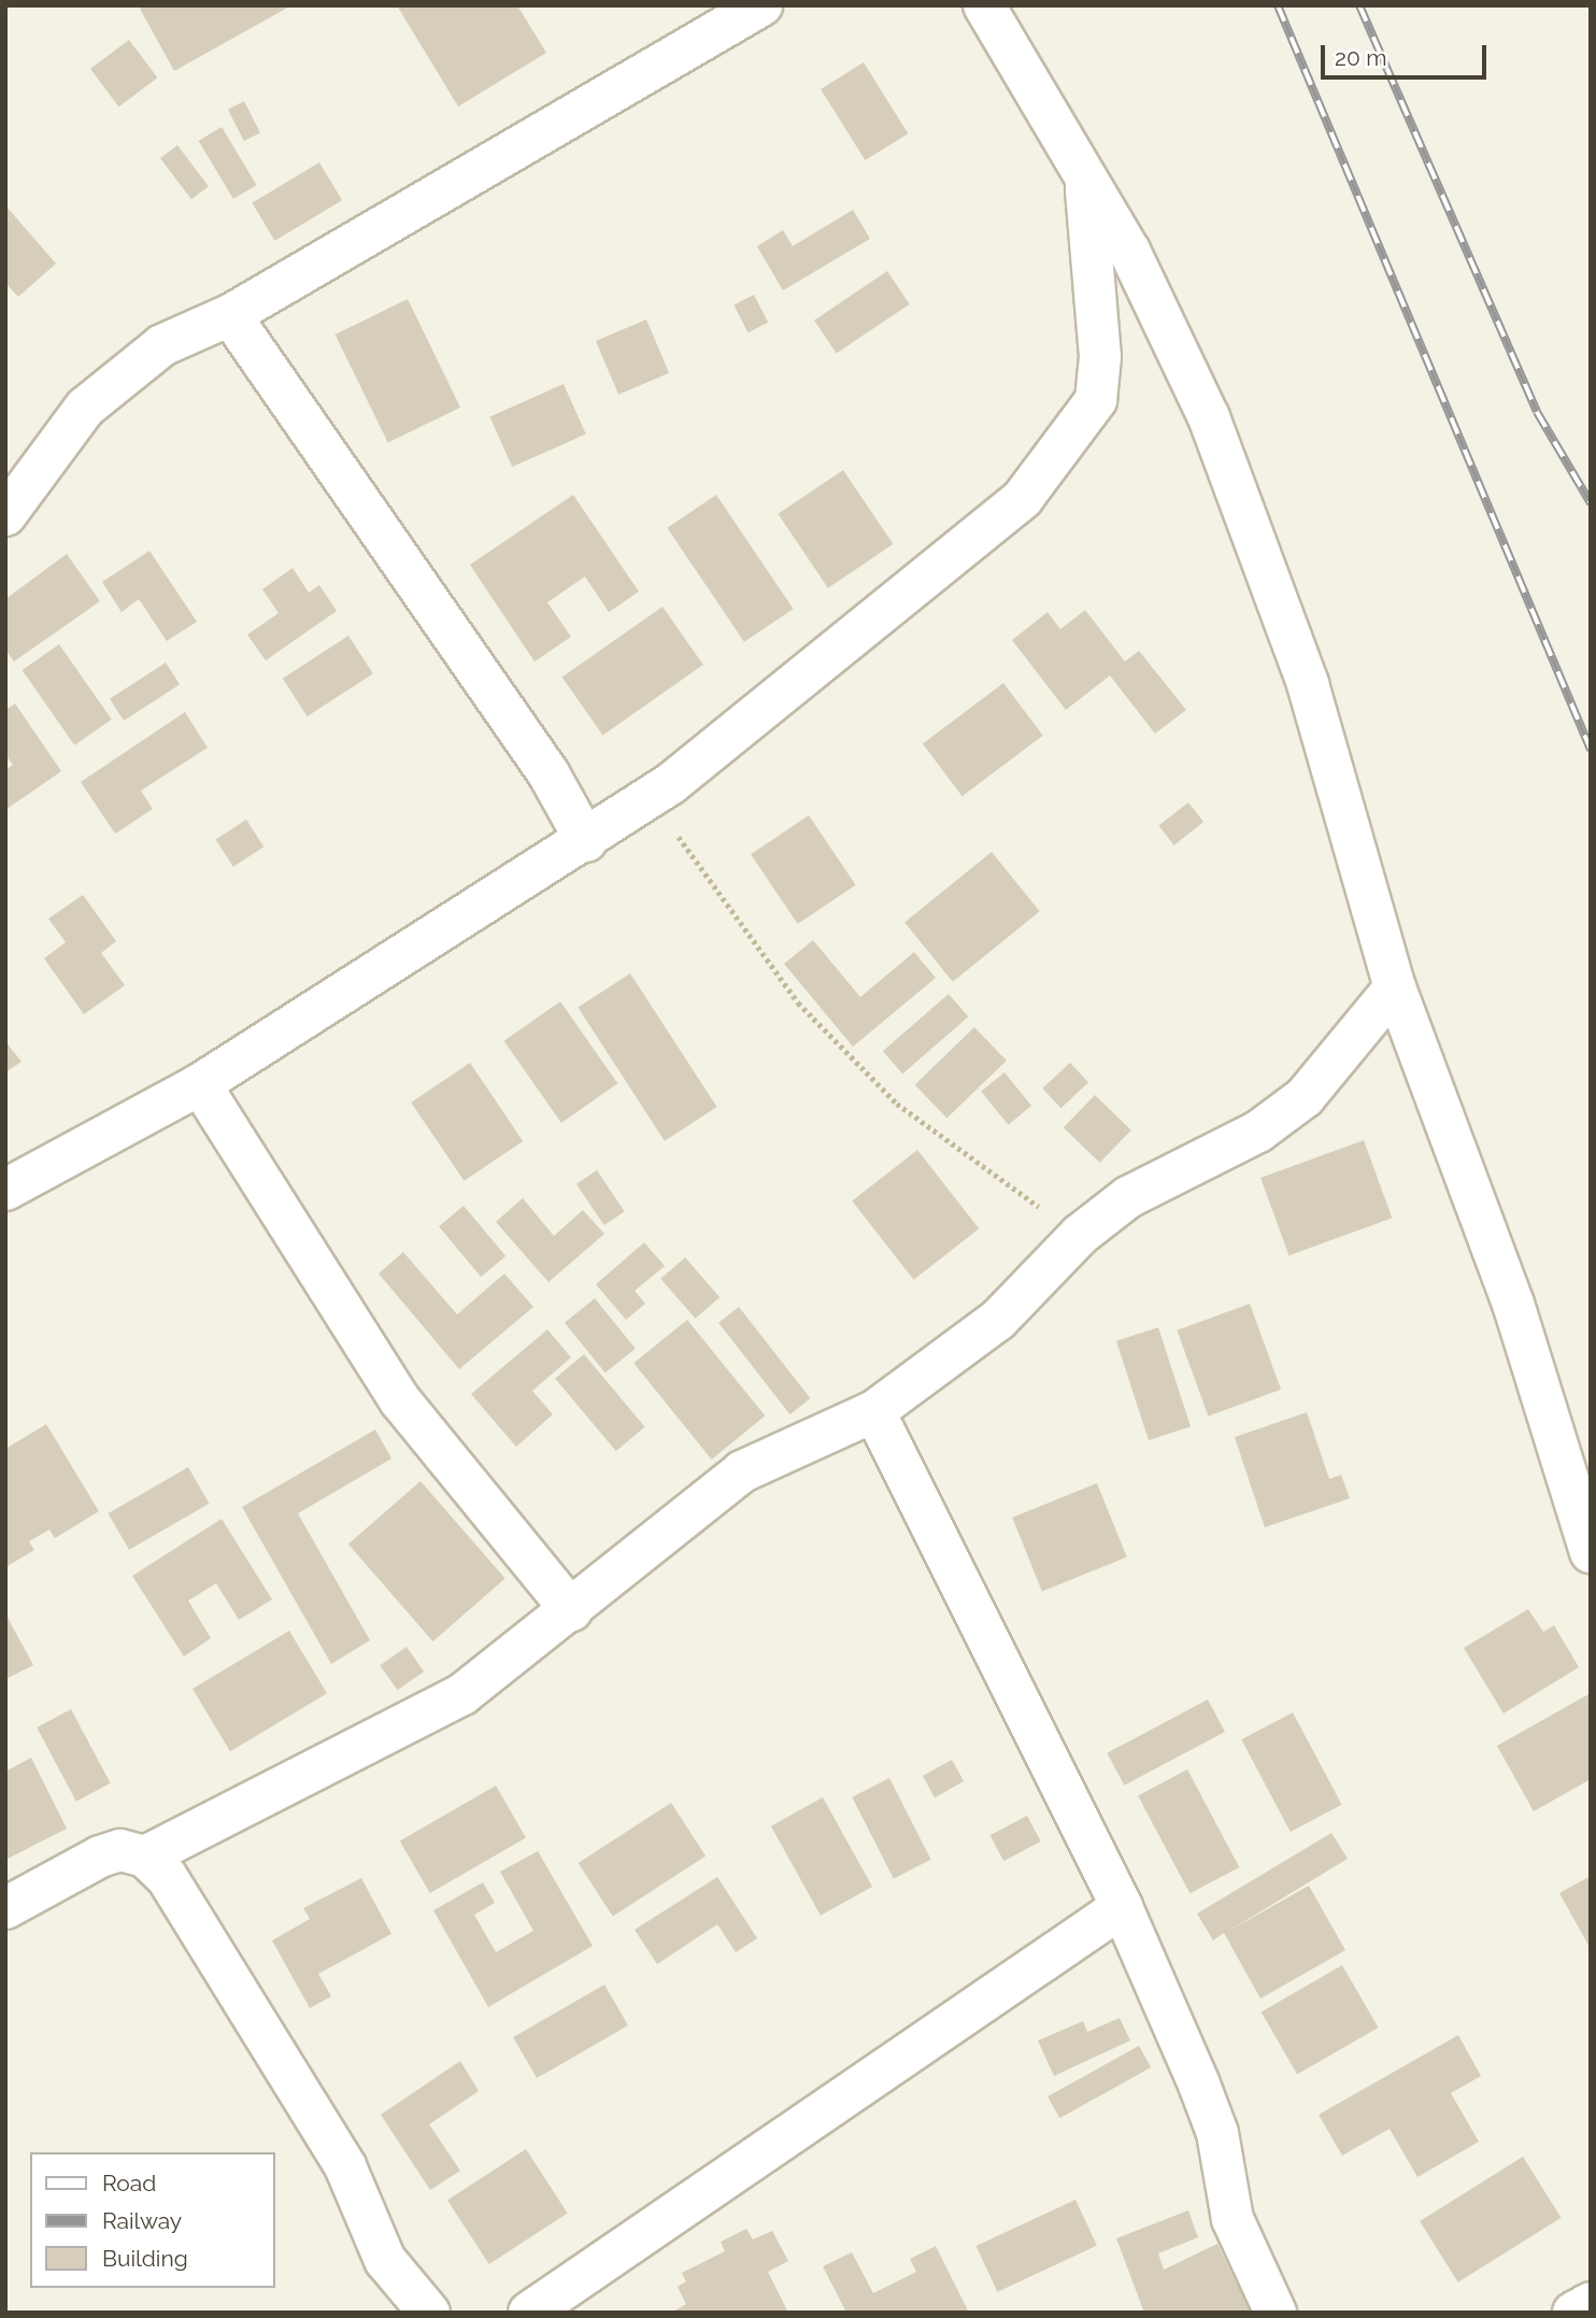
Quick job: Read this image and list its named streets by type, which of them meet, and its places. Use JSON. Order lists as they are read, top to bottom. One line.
{"legend":["Road","Railway","Building"],"scale_bar":"20 m"}
